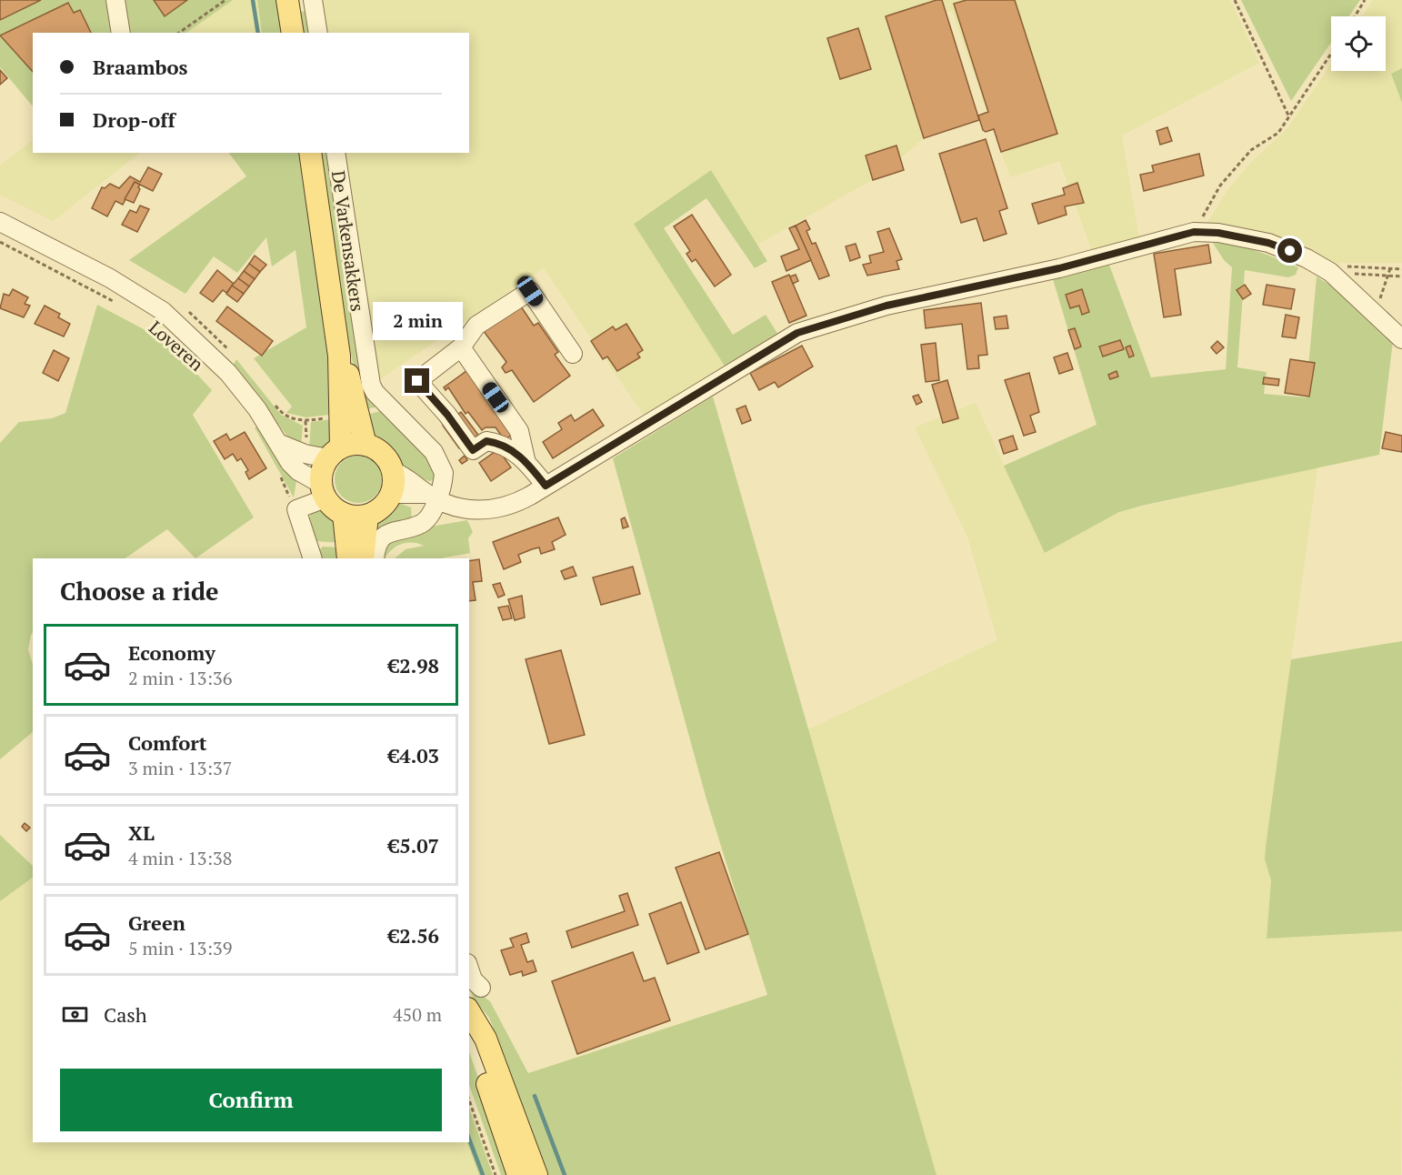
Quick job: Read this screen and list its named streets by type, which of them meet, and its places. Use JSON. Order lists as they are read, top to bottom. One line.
{"streets":{"street":["De Varkensakkers","Loveren"]},"page":{"banner":["Braambos","Drop-off"],"bubble":"2 min","heading":"Choose a ride","list":[{"name":"Economy","note":"2 min · 13:36","value":"€2.98"},{"name":"Comfort","note":"3 min · 13:37","value":"€4.03"},{"name":"XL","note":"4 min · 13:38","value":"€5.07"},{"name":"Green","note":"5 min · 13:39","value":"€2.56"}],"pay":["Cash","450 m"],"buttons":"Confirm"}}
